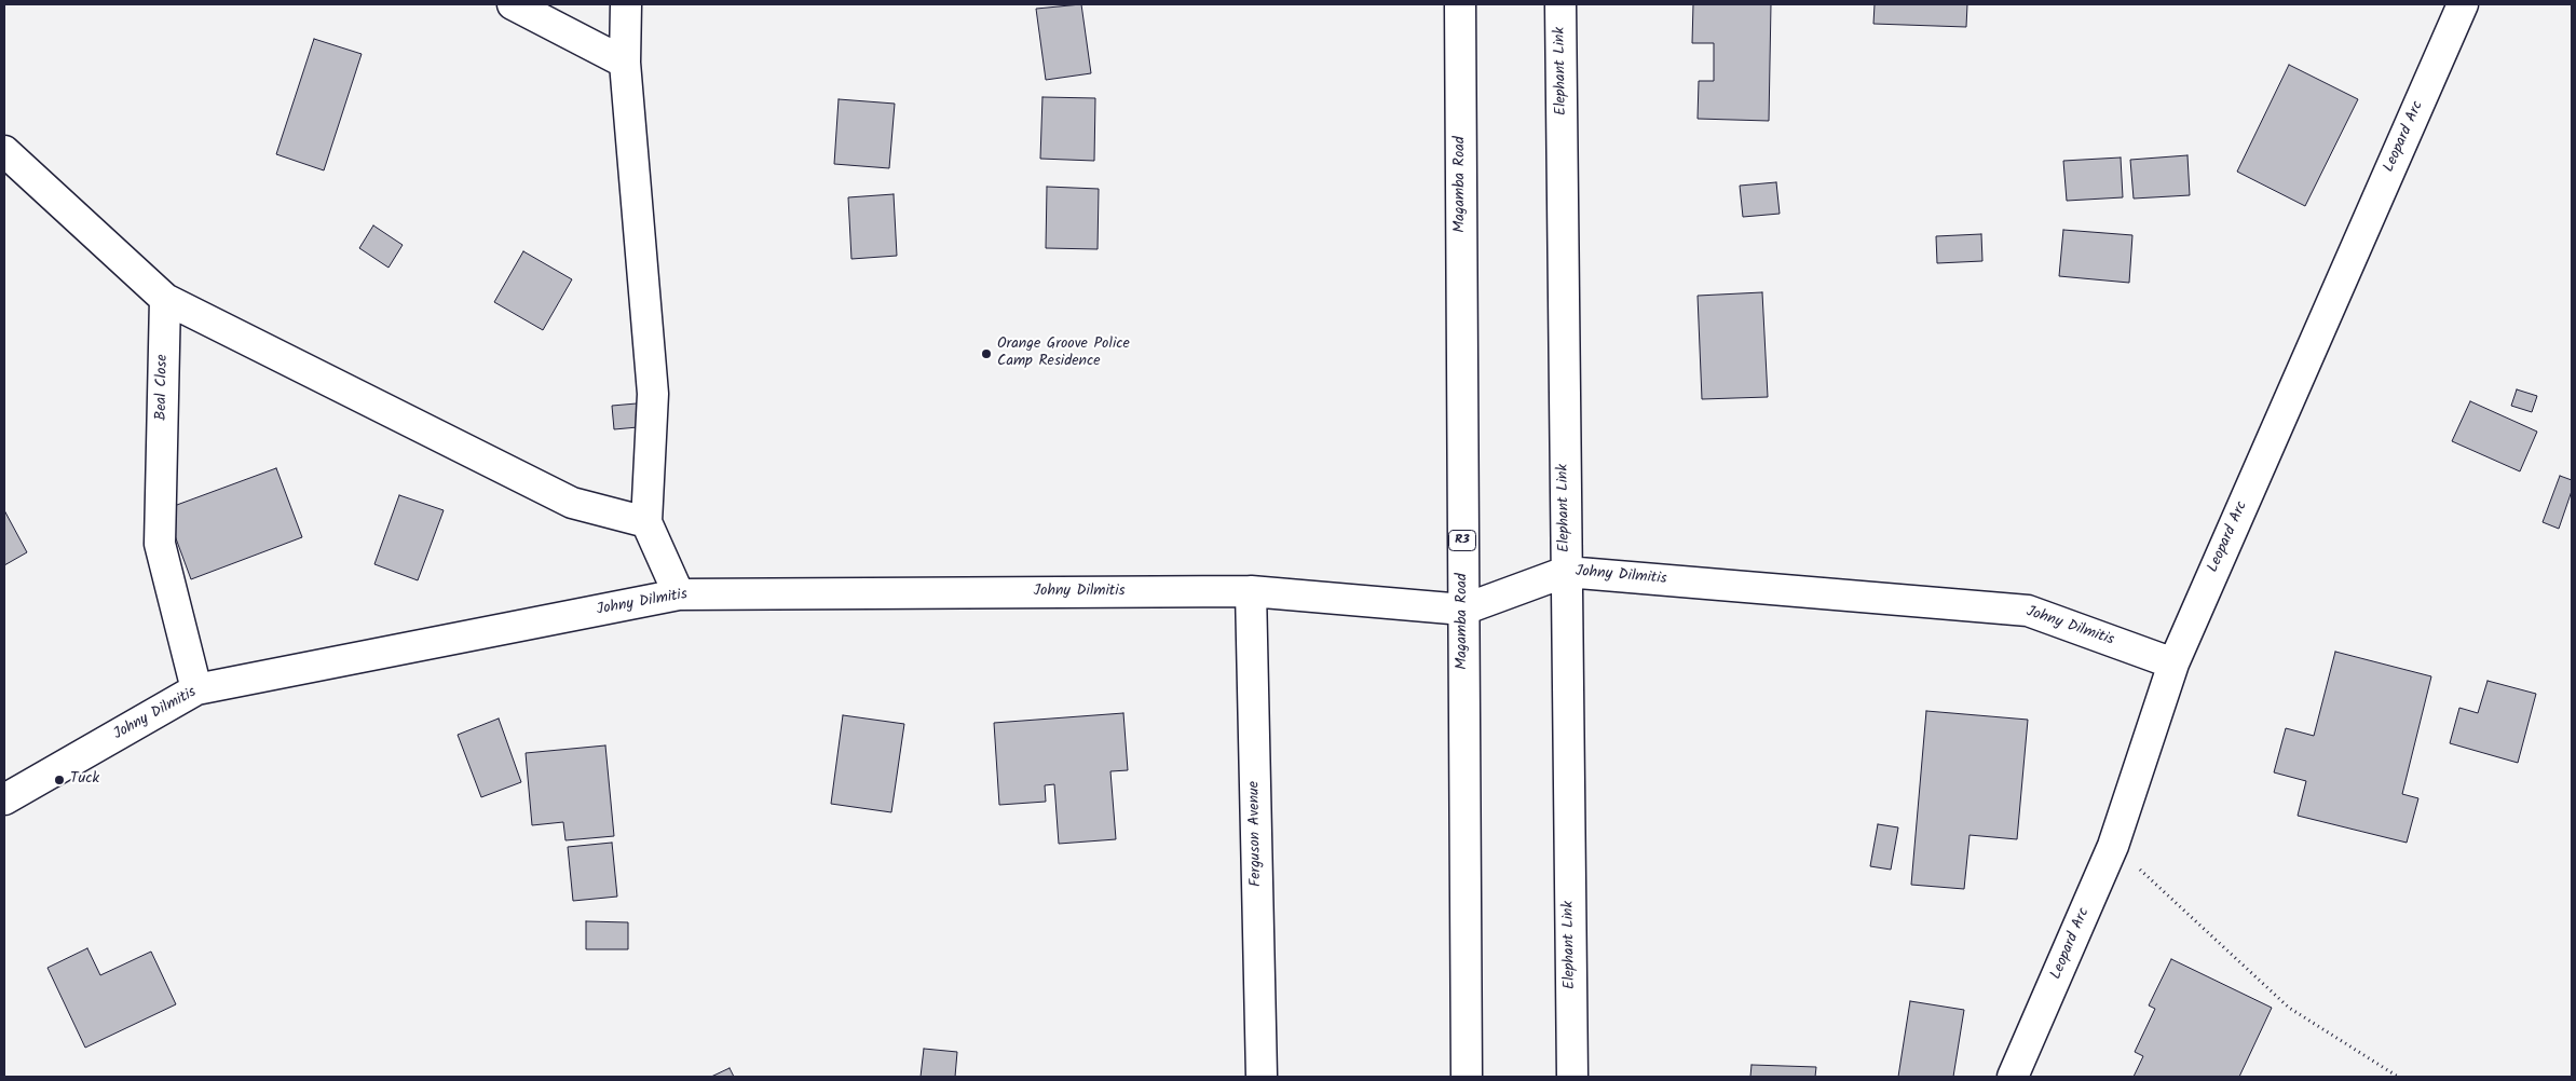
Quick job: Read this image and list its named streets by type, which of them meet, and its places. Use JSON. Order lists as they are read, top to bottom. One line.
{"streets":{"main road":["Elephant Link","Leopard Arc","Magamba Road","Beal Close","R3","Johny Dilmitis","Ferguson Avenue"]},"crossings":[["Elephant Link","Johny Dilmitis"],["Leopard Arc","Johny Dilmitis"],["Magamba Road","Johny Dilmitis"],["Beal Close","Johny Dilmitis"],["Johny Dilmitis","Ferguson Avenue"]],"places":["Orange Groove Police Camp Residence","Tuck"]}
